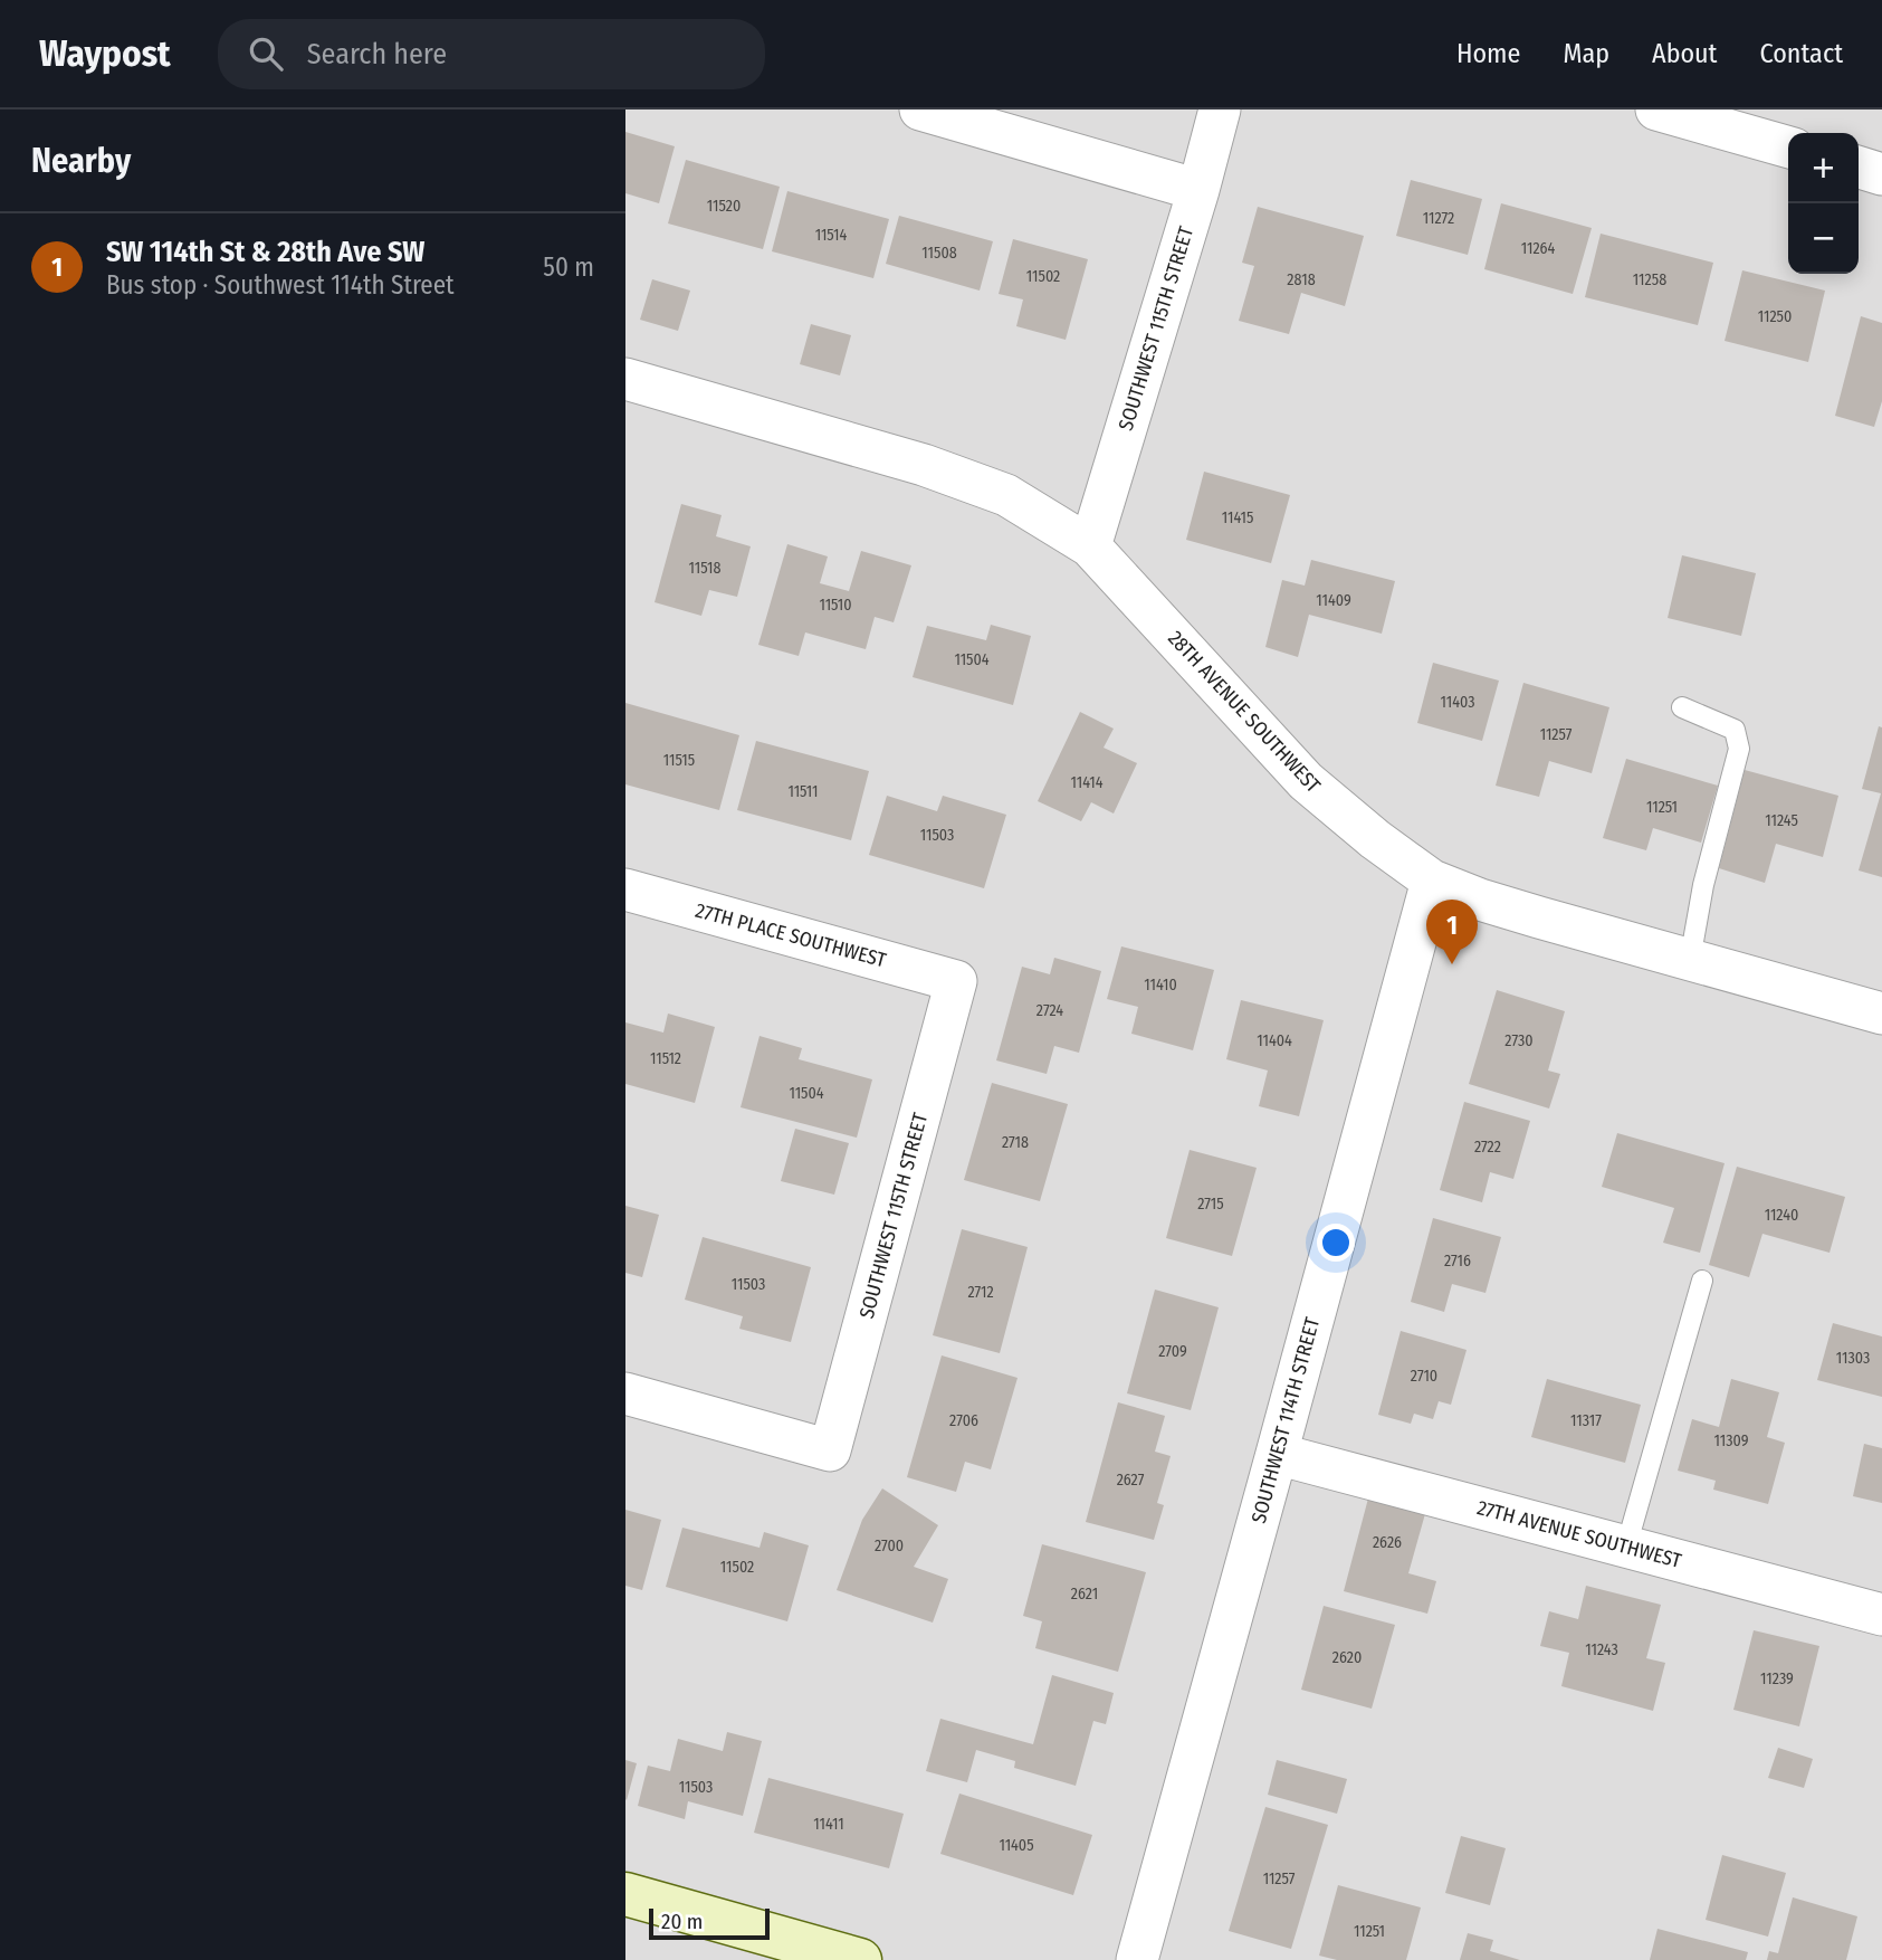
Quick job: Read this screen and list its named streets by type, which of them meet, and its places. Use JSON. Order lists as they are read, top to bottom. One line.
{"streets":{"street":["SOUTHWEST 115TH STREET","28TH AVENUE SOUTHWEST","27TH PLACE SOUTHWEST","SOUTHWEST 114TH STREET","27TH AVENUE SOUTHWEST"]},"crossings":[["SOUTHWEST 115TH STREET","28TH AVENUE SOUTHWEST"],["SOUTHWEST 115TH STREET","27TH PLACE SOUTHWEST"],["28TH AVENUE SOUTHWEST","SOUTHWEST 114TH STREET"],["SOUTHWEST 114TH STREET","27TH AVENUE SOUTHWEST"]],"house_numbers":["11520","11272","11514","11264","11508","11502","2818","11258","11250","11415","11518","11409","11510","11504","11403","11257","11515","11414","11511","11251","11245","11503","11410","2724","11404","2730","11512","11504","2718","2722","2715","11240","2716","11503","2712","2709","11303","2710","2706","11317","11309","2627","2626","2700","11502","2621","11243","2620","11239","11503","11411","11405","11257","11251"],"scale_bar":"20 m","page":{"header":"Waypost","search":"Search here","nav":["Home","Map","About","Contact"],"heading":"Nearby","map_buttons":["+","−"],"list":[{"mark":"1","name":"SW 114th St & 28th Ave SW","note":"Bus stop · Southwest 114th Street","value":"50 m"}],"pins":"1","scale":"20 m"}}
